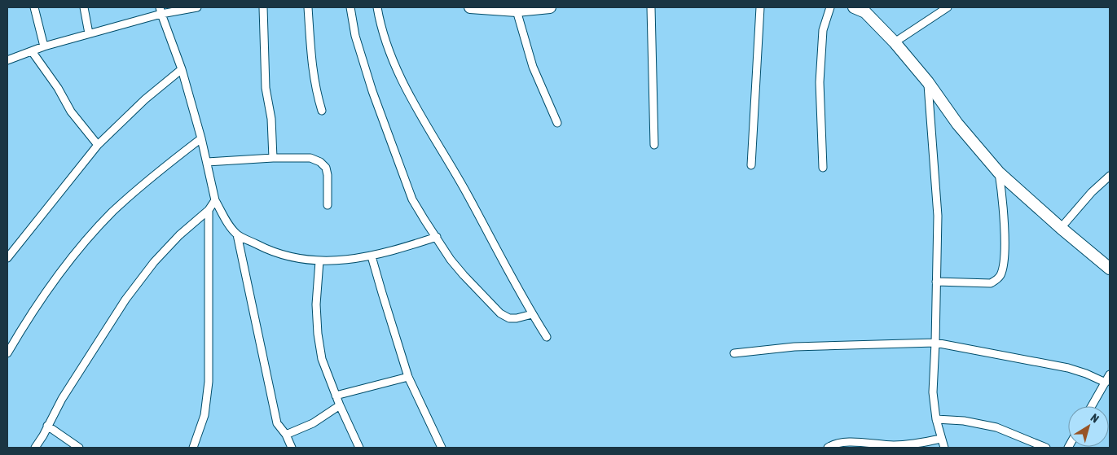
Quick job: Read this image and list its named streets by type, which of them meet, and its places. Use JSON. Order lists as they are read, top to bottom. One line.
{"north":"top right"}
